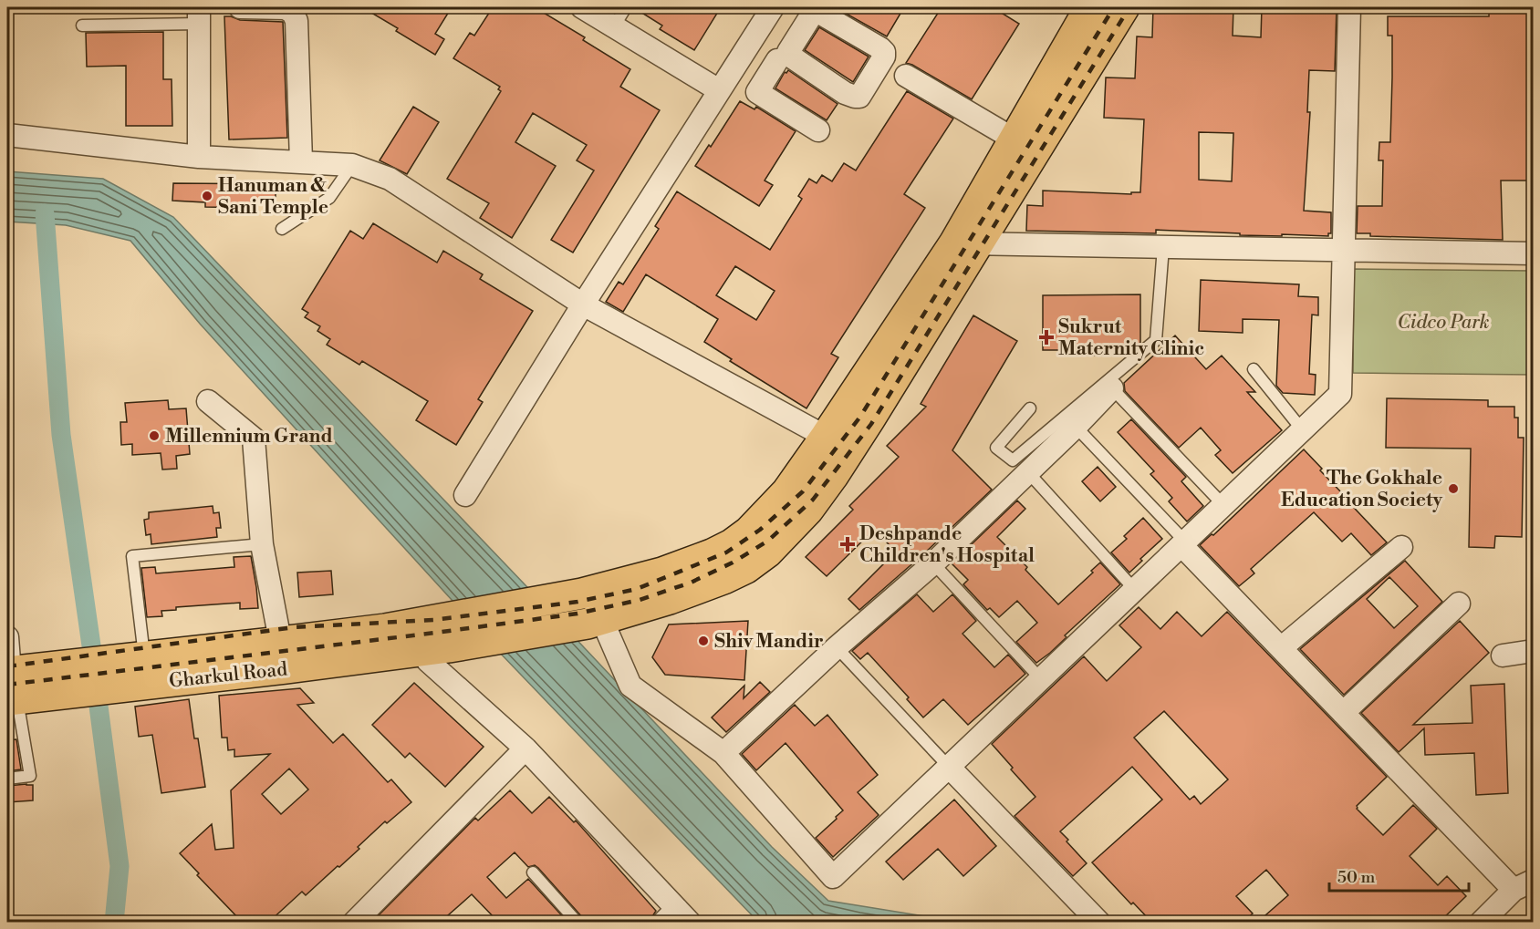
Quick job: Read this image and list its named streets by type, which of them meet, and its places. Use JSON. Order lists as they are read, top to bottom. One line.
{"streets":{"main road":["Gharkul Road"]},"parks":["Cidco Park"],"places":{"other":["Hanuman & Sani Temple","Millennium Grand","The Gokhale Education Society","Shiv Mandir"],"health":["Sukrut Maternity Clinic","Deshpande Children's Hospital"]},"scale_bar":"50 m"}
